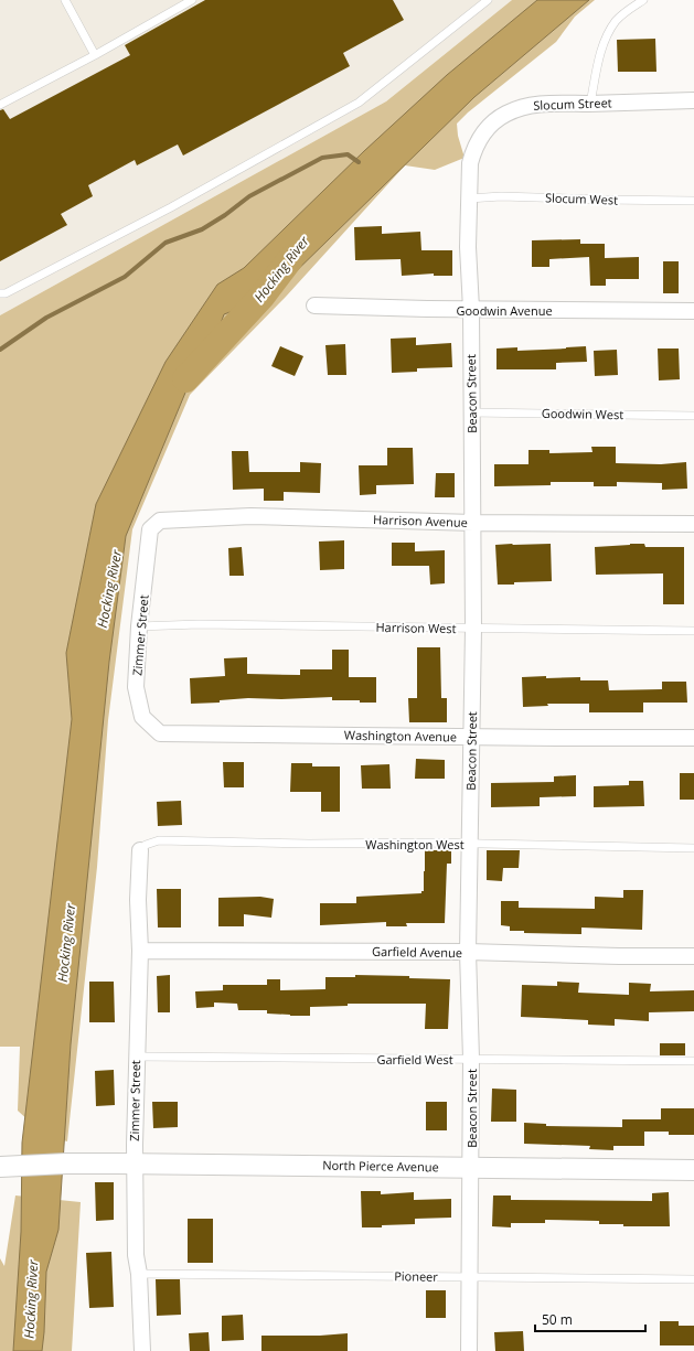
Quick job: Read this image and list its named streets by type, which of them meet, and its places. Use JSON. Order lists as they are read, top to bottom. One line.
{"streets":{"street":["Slocum Street","Goodwin Avenue","Beacon Street","Harrison Avenue","Zimmer Street","Washington Avenue","Garfield Avenue","North Pierce Avenue"],"lane":["Slocum West","Goodwin West","Harrison West","Washington West","Garfield West","Pioneer"]},"crossings":[["Slocum Street","Beacon Street"],["Slocum West","Beacon Street"],["Goodwin Avenue","Beacon Street"],["Beacon Street","Goodwin West"],["Beacon Street","Harrison Avenue"],["Beacon Street","Harrison West"],["Beacon Street","Washington Avenue"],["Beacon Street","Washington West"],["Beacon Street","Garfield Avenue"],["Beacon Street","Garfield West"],["Beacon Street","North Pierce Avenue"],["Beacon Street","Pioneer"],["Harrison Avenue","Zimmer Street"],["Harrison West","Zimmer Street"],["Zimmer Street","Washington Avenue"],["Zimmer Street","Washington West"],["Zimmer Street","Garfield Avenue"],["Zimmer Street","Garfield West"],["Zimmer Street","North Pierce Avenue"],["Zimmer Street","Pioneer"]],"water":["Hocking River"],"scale_bar":"50 m"}
